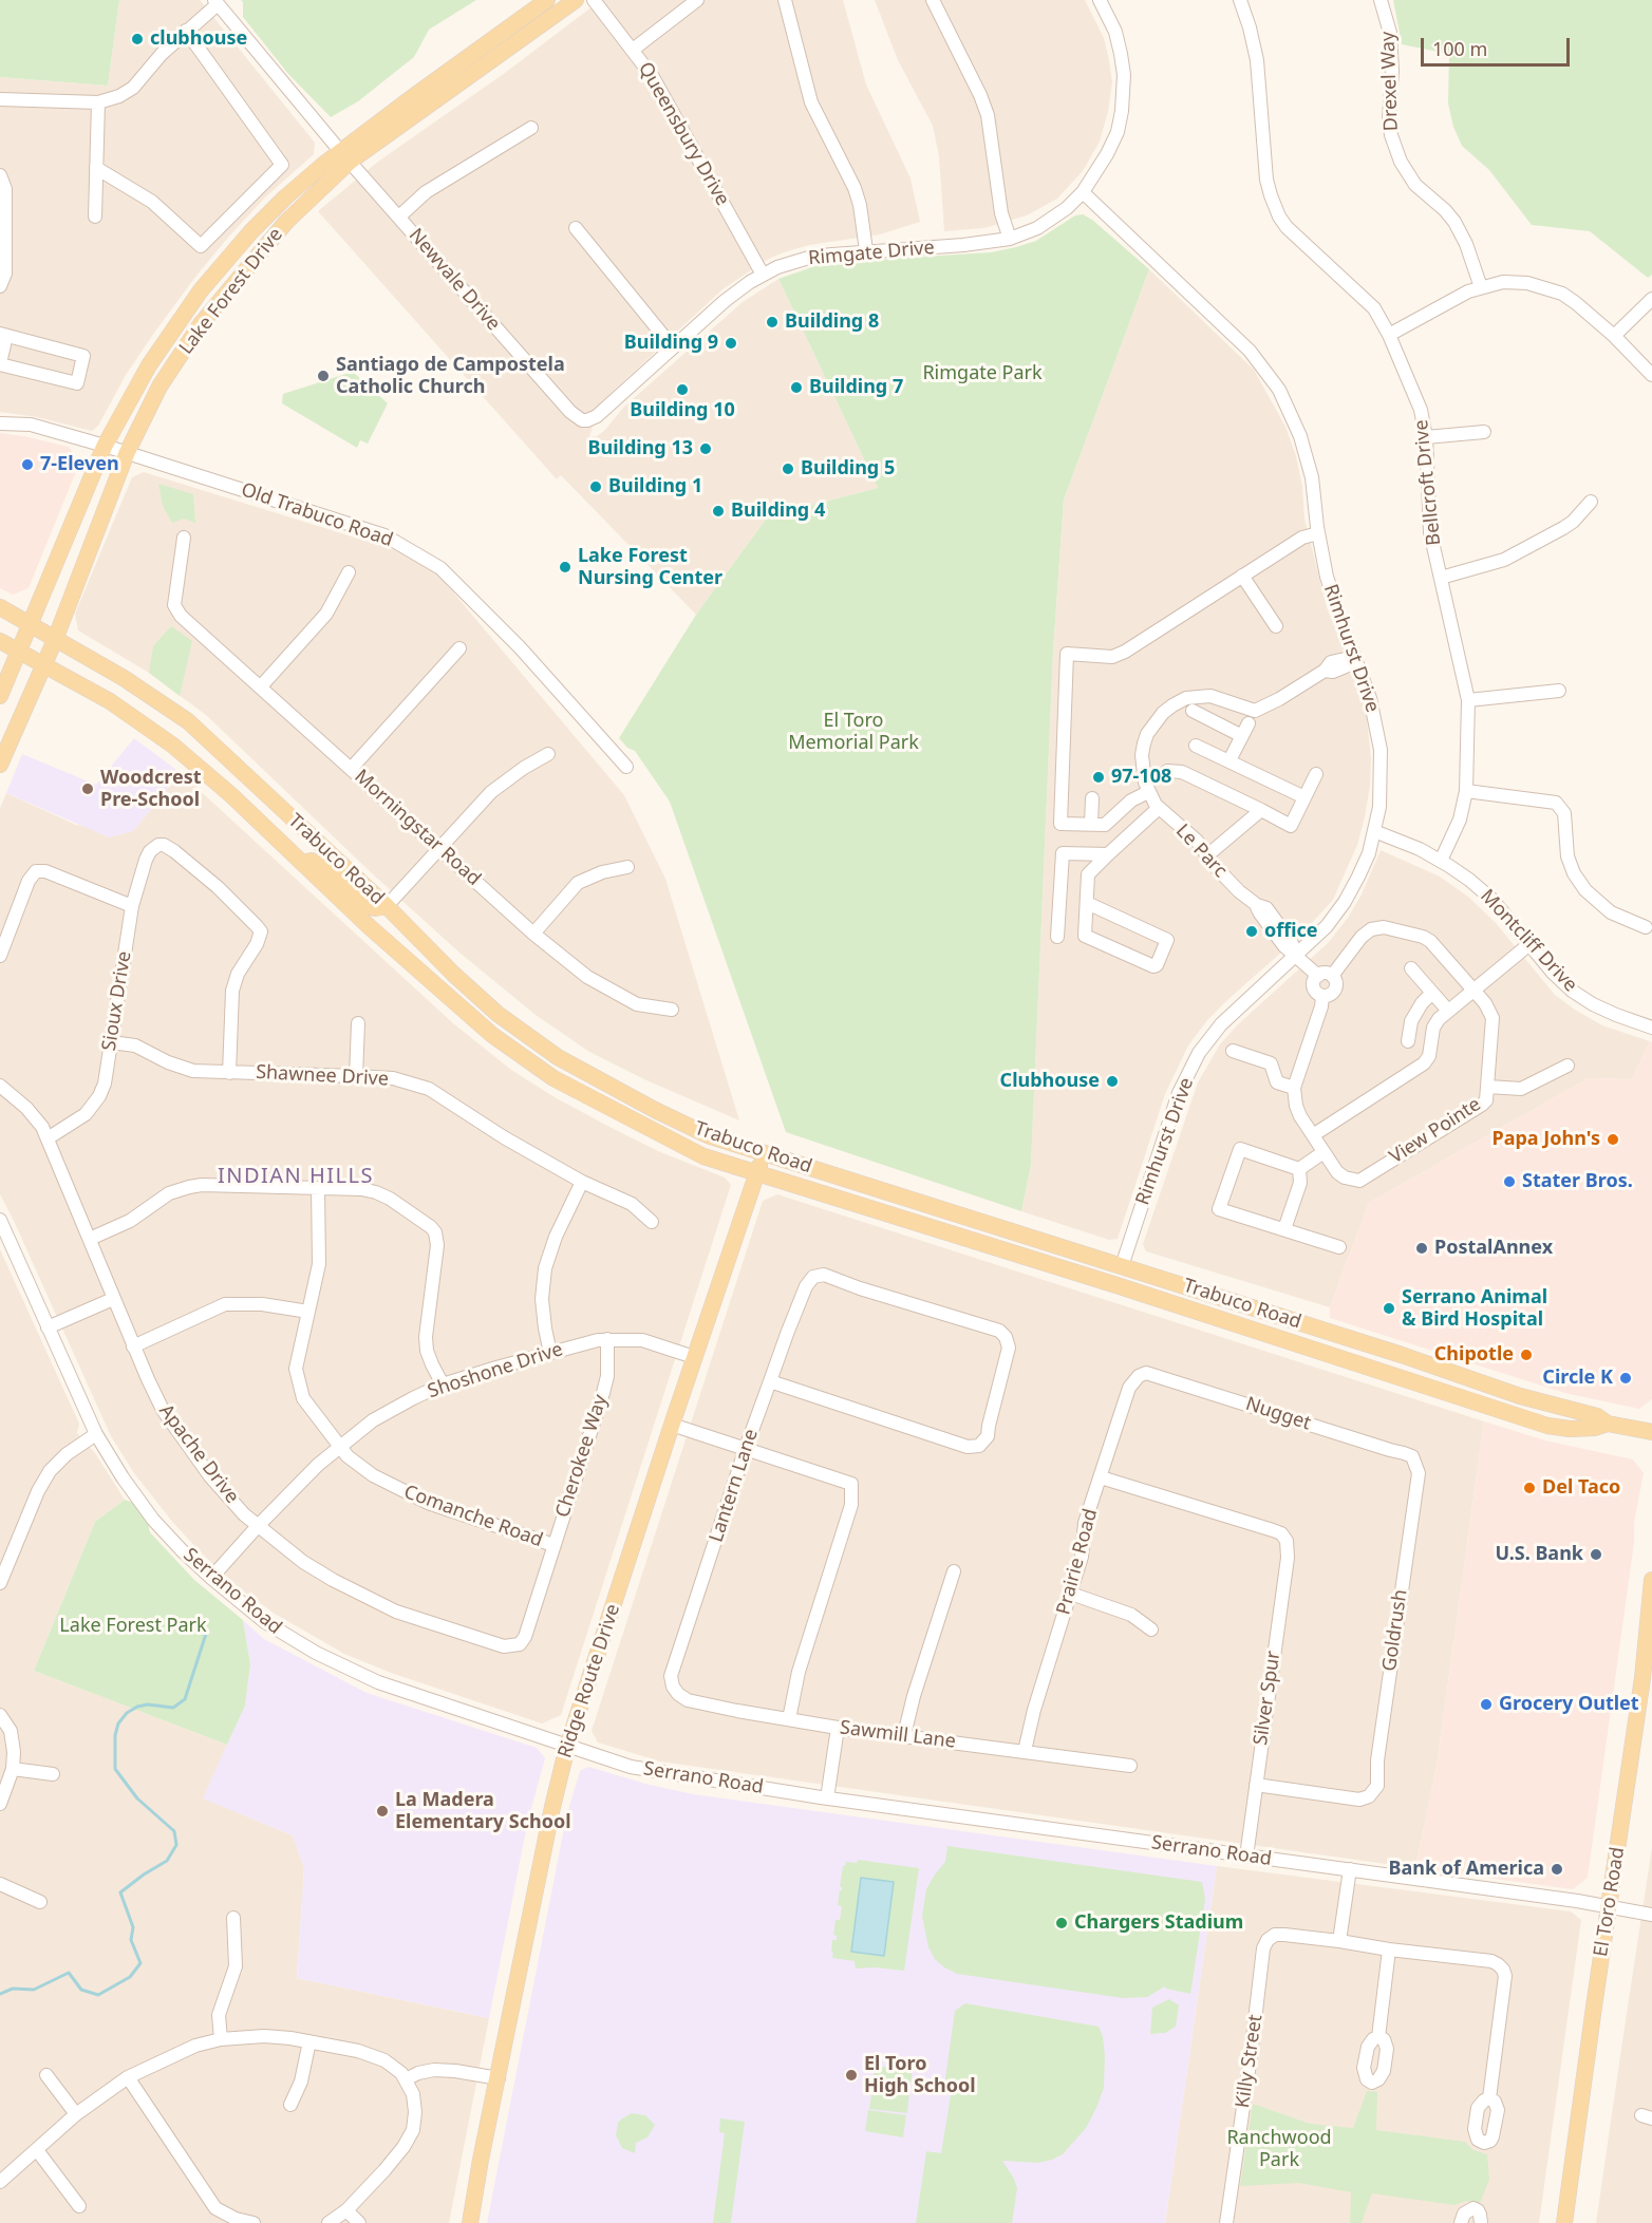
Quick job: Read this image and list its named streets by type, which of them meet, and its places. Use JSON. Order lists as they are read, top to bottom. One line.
{"streets":{"main road":["Lake Forest Drive","Trabuco Road","Ridge Route Drive","El Toro Road"],"street":["Drexel Way","Queensbury Drive","Rimgate Drive","Newvale Drive","Bellcroft Drive","Old Trabuco Road","Rimhurst Drive","Morningstar Road","Le Parc","Montcliff Drive","Sioux Drive","Shawnee Drive","View Pointe","Shoshone Drive","Nugget","Apache Drive","Cherokee Way","Lantern Lane","Comanche Road","Prairie Road","Serrano Road","Goldrush","Silver Spur","Sawmill Lane","Killy Street"]},"crossings":[["Queensbury Drive","Rimgate Drive"],["Rimgate Drive","Newvale Drive"],["Rimgate Drive","Rimhurst Drive"],["Newvale Drive","Lake Forest Drive"],["Lake Forest Drive","Old Trabuco Road"],["Lake Forest Drive","Trabuco Road"],["Bellcroft Drive","Montcliff Drive"],["Rimhurst Drive","Le Parc"],["Rimhurst Drive","Trabuco Road"],["Rimhurst Drive","Montcliff Drive"],["Le Parc","View Pointe"],["Trabuco Road","Ridge Route Drive"],["Sioux Drive","Shawnee Drive"],["Sioux Drive","Apache Drive"],["Shoshone Drive","Apache Drive"],["Shoshone Drive","Cherokee Way"],["Shoshone Drive","Comanche Road"],["Shoshone Drive","Serrano Road"],["Shoshone Drive","Ridge Route Drive"],["Nugget","Prairie Road"],["Nugget","Goldrush"],["Apache Drive","Cherokee Way"],["Cherokee Way","Comanche Road"],["Lantern Lane","Sawmill Lane"],["Prairie Road","Silver Spur"],["Prairie Road","Sawmill Lane"],["Serrano Road","Ridge Route Drive"],["Serrano Road","Silver Spur"],["Serrano Road","El Toro Road"],["Goldrush","Silver Spur"]],"districts":["INDIAN HILLS"],"parks":["Rimgate Park","El Toro Memorial Park","Lake Forest Park","Ranchwood Park"],"places":["clubhouse","Building 8","Building 9","Santiago de Campostela Catholic Church","Building 7","Building 10","Building 13","7-Eleven","Building 5","Building 1","Building 4","Lake Forest Nursing Center","97-108","Woodcrest Pre-School","office","Clubhouse","Papa John's","Stater Bros.","PostalAnnex","Serrano Animal & Bird Hospital","Chipotle","Circle K","Del Taco","U.S. Bank","Grocery Outlet","La Madera Elementary School","Bank of America","Chargers Stadium","El Toro High School"],"scale_bar":"100 m"}
